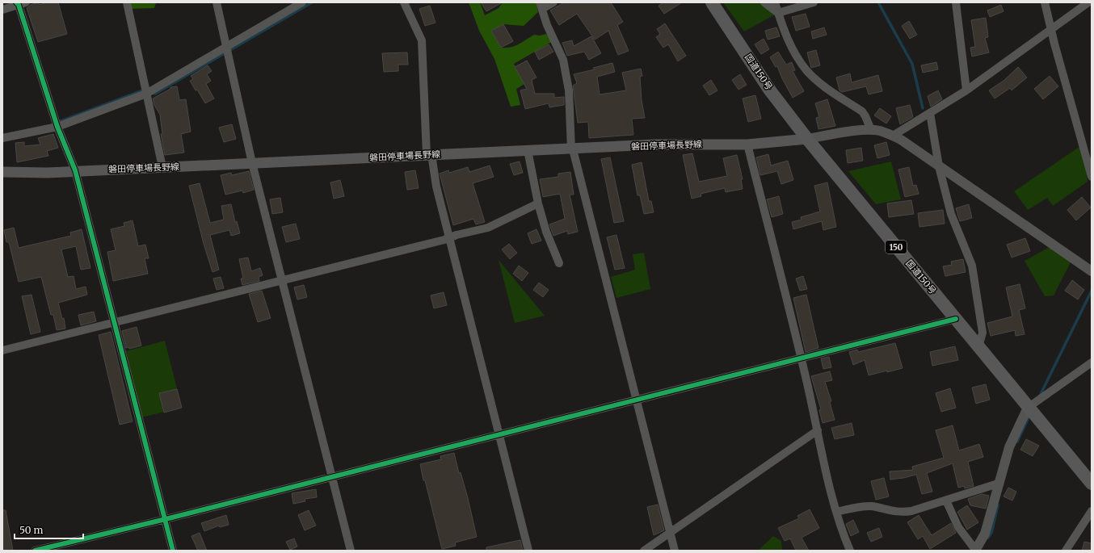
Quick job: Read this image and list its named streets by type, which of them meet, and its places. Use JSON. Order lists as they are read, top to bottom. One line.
{"streets":{"highway":["国道150号","150"],"main road":["磐田停車場長野線"]},"crossings":[["国道150号","磐田停車場長野線"]],"scale_bar":"50 m"}
